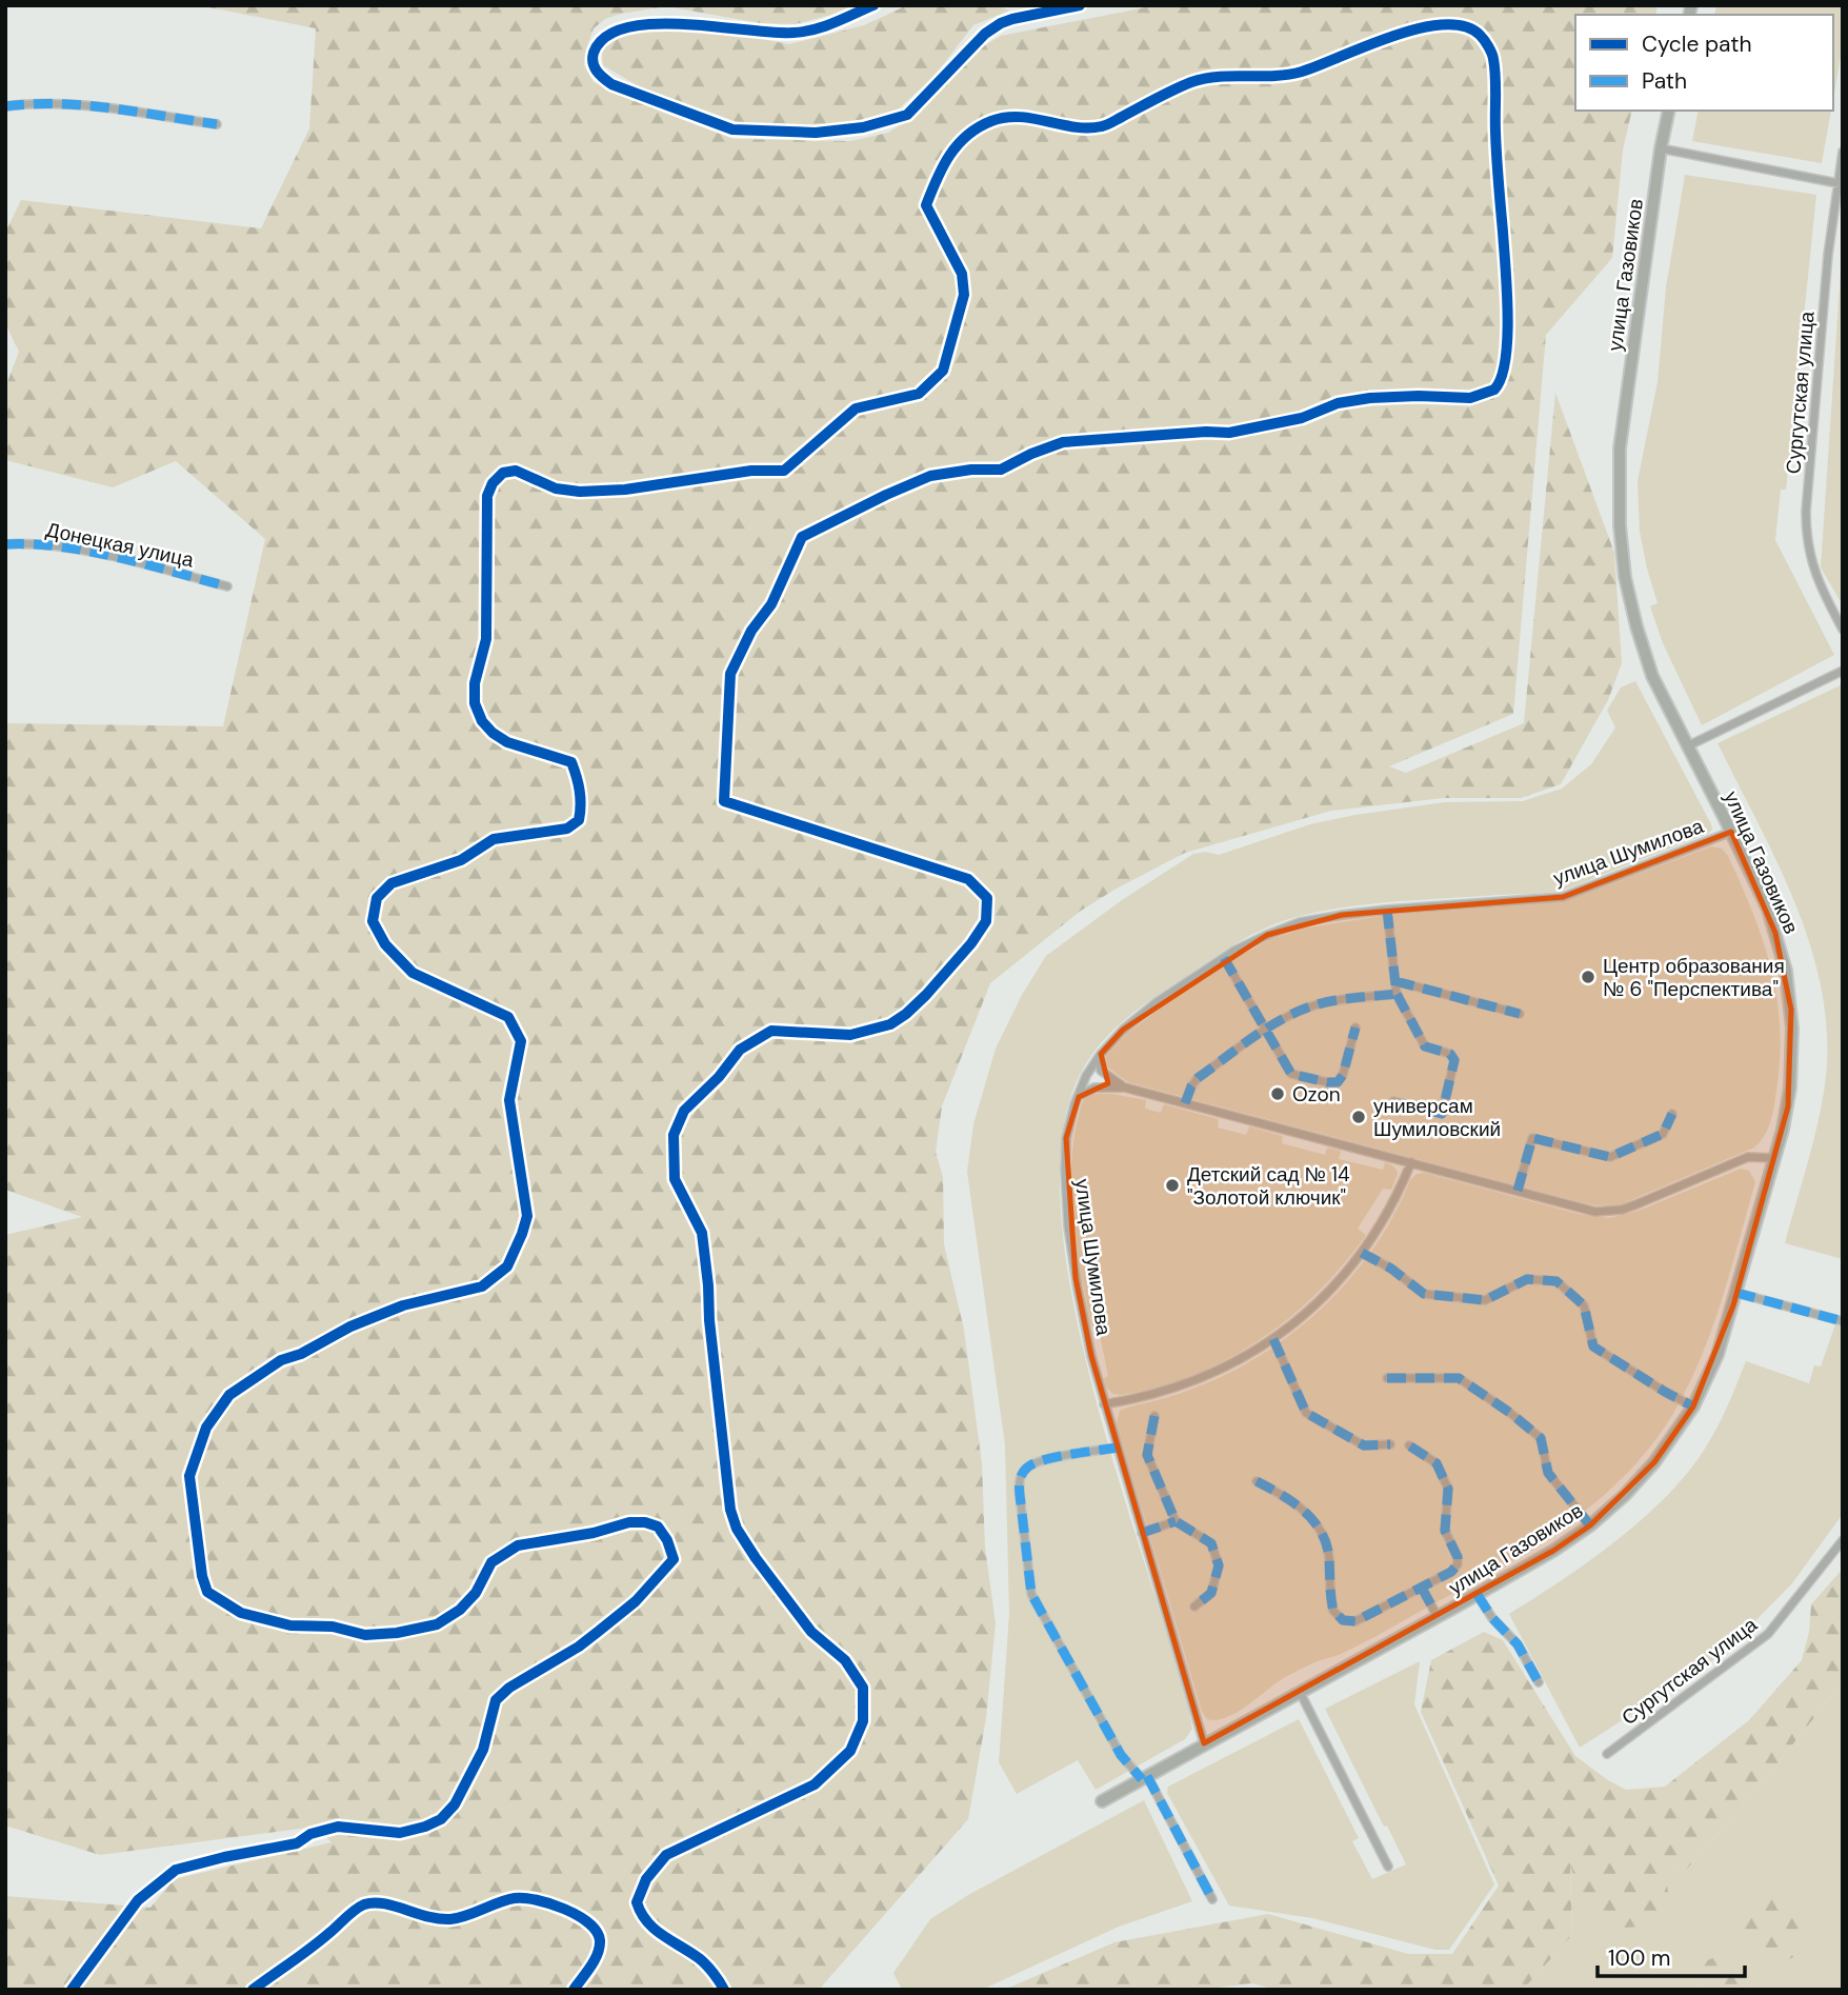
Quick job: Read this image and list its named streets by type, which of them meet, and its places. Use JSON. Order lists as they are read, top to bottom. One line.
{"streets":{"street":["улица Газовиков","Сургутская улица","Донецкая улица","улица Шумилова"]},"crossings":[["улица Газовиков","улица Шумилова"]],"places":["Центр образования № 6 \"Перспектива\"","Ozon","универсам Шумиловский","Детский сад № 14 \"Золотой ключик\""],"legend":["Cycle path","Path"],"scale_bar":"100 m"}
